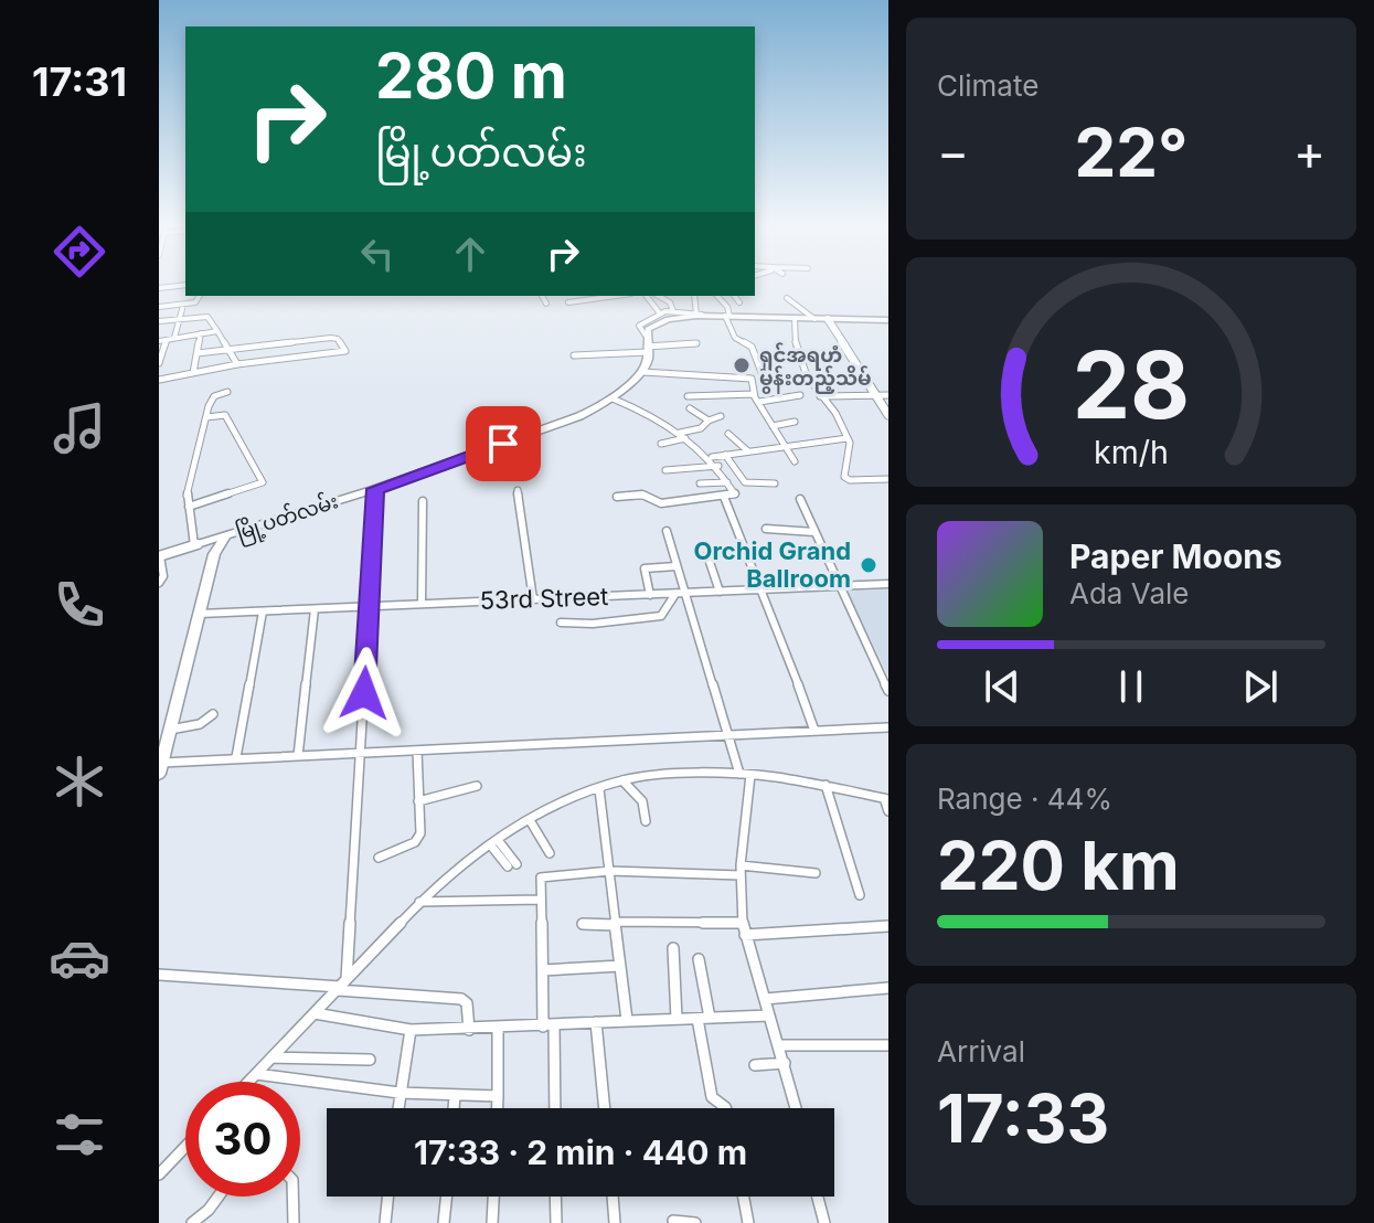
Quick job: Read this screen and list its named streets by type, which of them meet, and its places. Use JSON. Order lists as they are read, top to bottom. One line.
{"streets":{"main road":["မြို့ပတ်လမ်း"],"street":["53rd Street"]},"places":["ရှင်အရဟံ မွန်းတည့်သိမ်","Orchid Grand Ballroom"],"page":{"tabs":"17:31","tile":["Climate",["Range · 44%","220 km"],["Arrival","17:33"]],"turn":["280 m","မြို့ပတ်လမ်း"],"heat":["−","22°","+"],"song":["Paper Moons","Ada Vale"],"limit":"30","trip":"17:33 · 2 min · 440 m","gauge":["28","km/h"]}}
